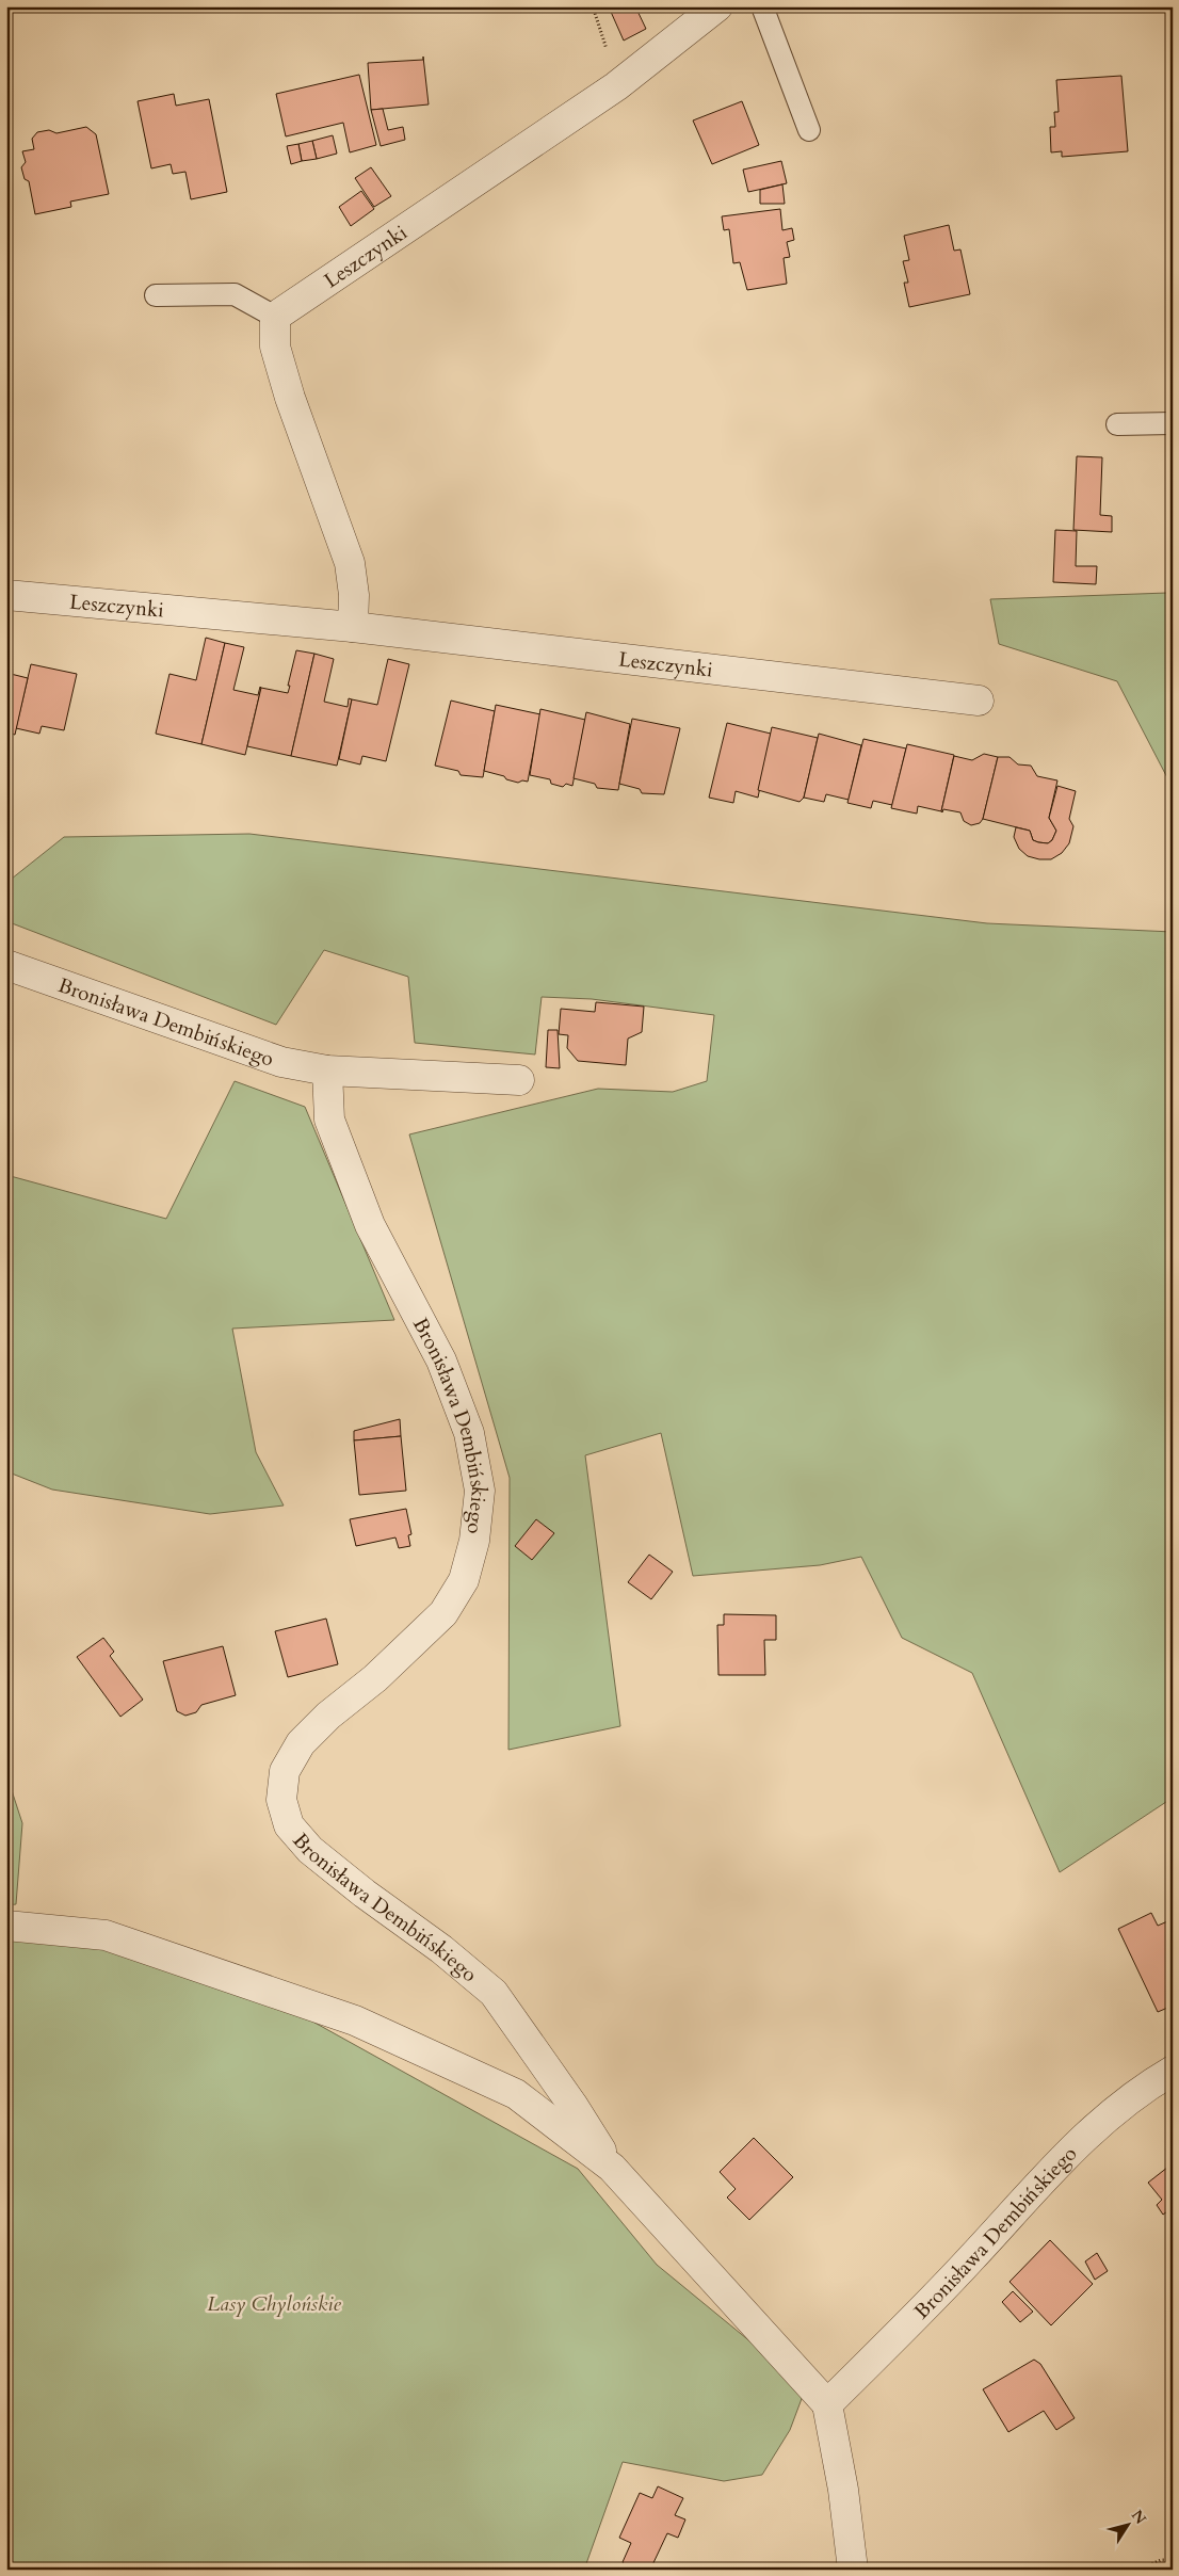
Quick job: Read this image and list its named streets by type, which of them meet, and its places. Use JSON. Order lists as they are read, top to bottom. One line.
{"streets":{"street":["Leszczynki","Bronisława Dembińskiego"]},"parks":["Lasy Chylońskie"],"north":"top right"}
